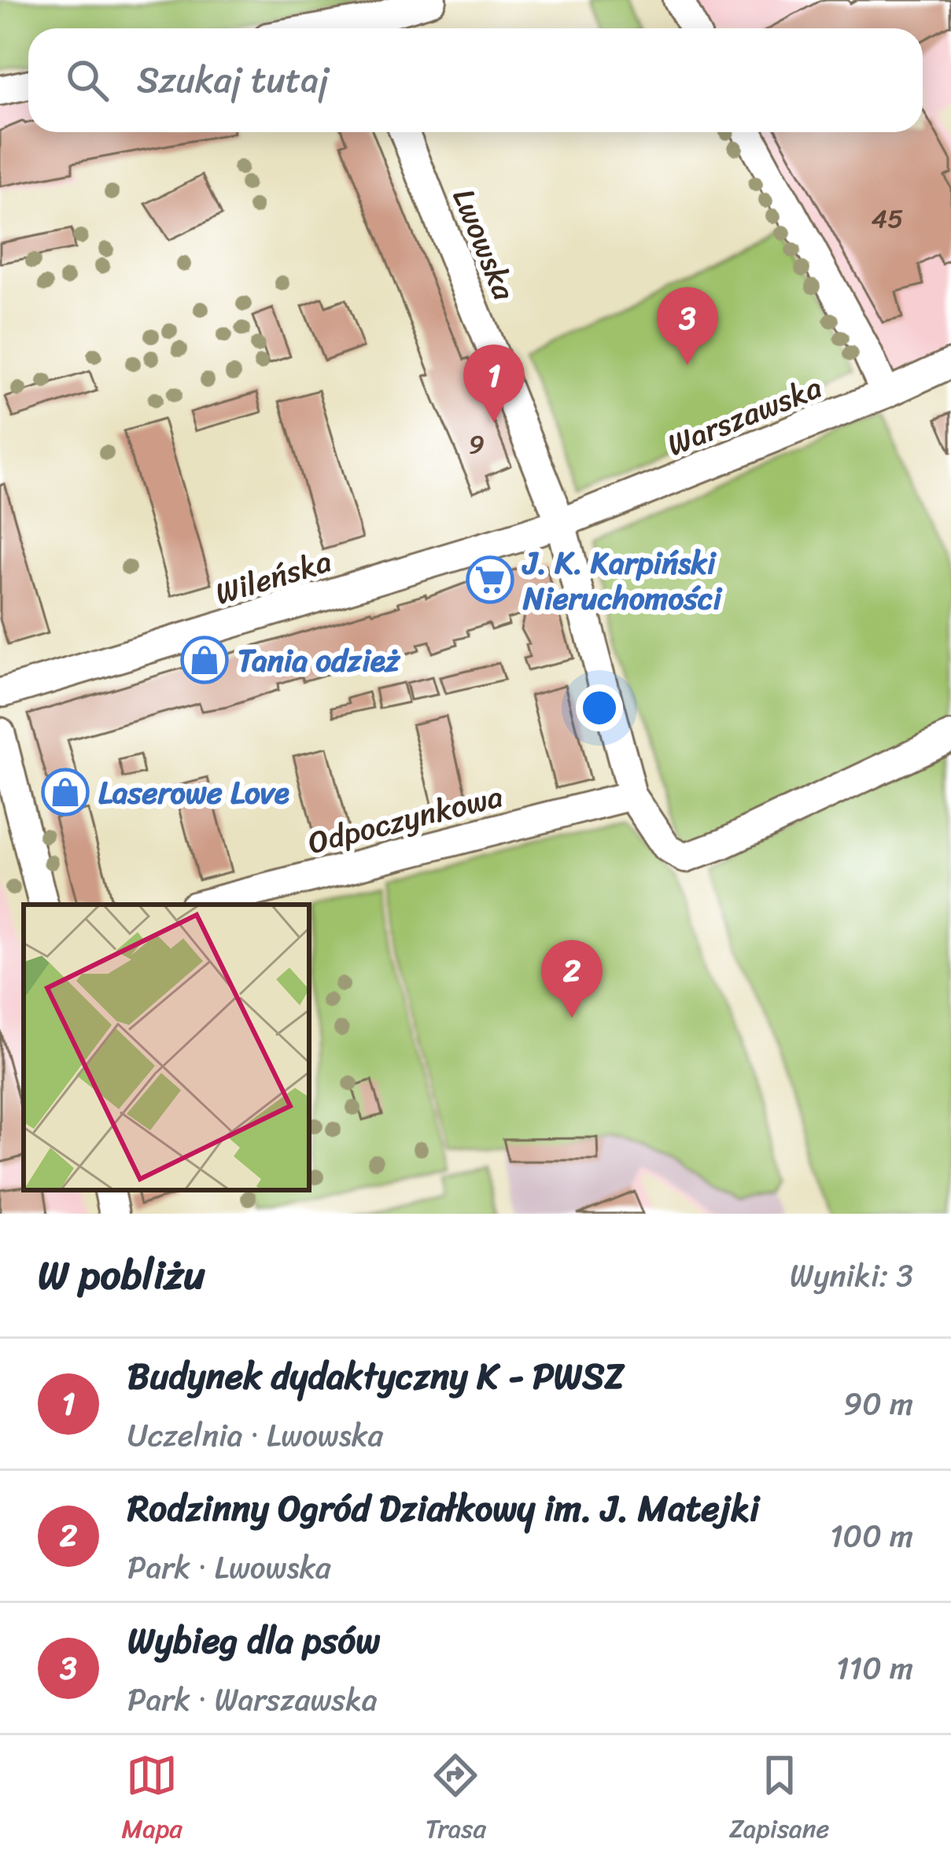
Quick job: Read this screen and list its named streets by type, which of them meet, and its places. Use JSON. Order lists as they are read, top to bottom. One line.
{"streets":{"street":["Lwowska","Warszawska","Wileńska","Odpoczynkowa"]},"crossings":[["Lwowska","Warszawska"],["Lwowska","Wileńska"],["Lwowska","Odpoczynkowa"],["Warszawska","Wileńska"]],"places":{"supermarket":["J. K. Karpiński Nieruchomości"],"shop":["Tania odzież","Laserowe Love"]},"house_numbers":["45","9"],"page":{"search":"Szukaj tutaj","pins":["3","1","2"],"heading":["W pobliżu","Wyniki: 3"],"list":[{"mark":"1","name":"Budynek dydaktyczny K - PWSZ","note":"Uczelnia · Lwowska","value":"90 m"},{"mark":"2","name":"Rodzinny Ogród Działkowy im. J. Matejki","note":"Park · Lwowska","value":"100 m"},{"mark":"3","name":"Wybieg dla psów","note":"Park · Warszawska","value":"110 m"}],"nav":["Mapa","Trasa","Zapisane"]}}
